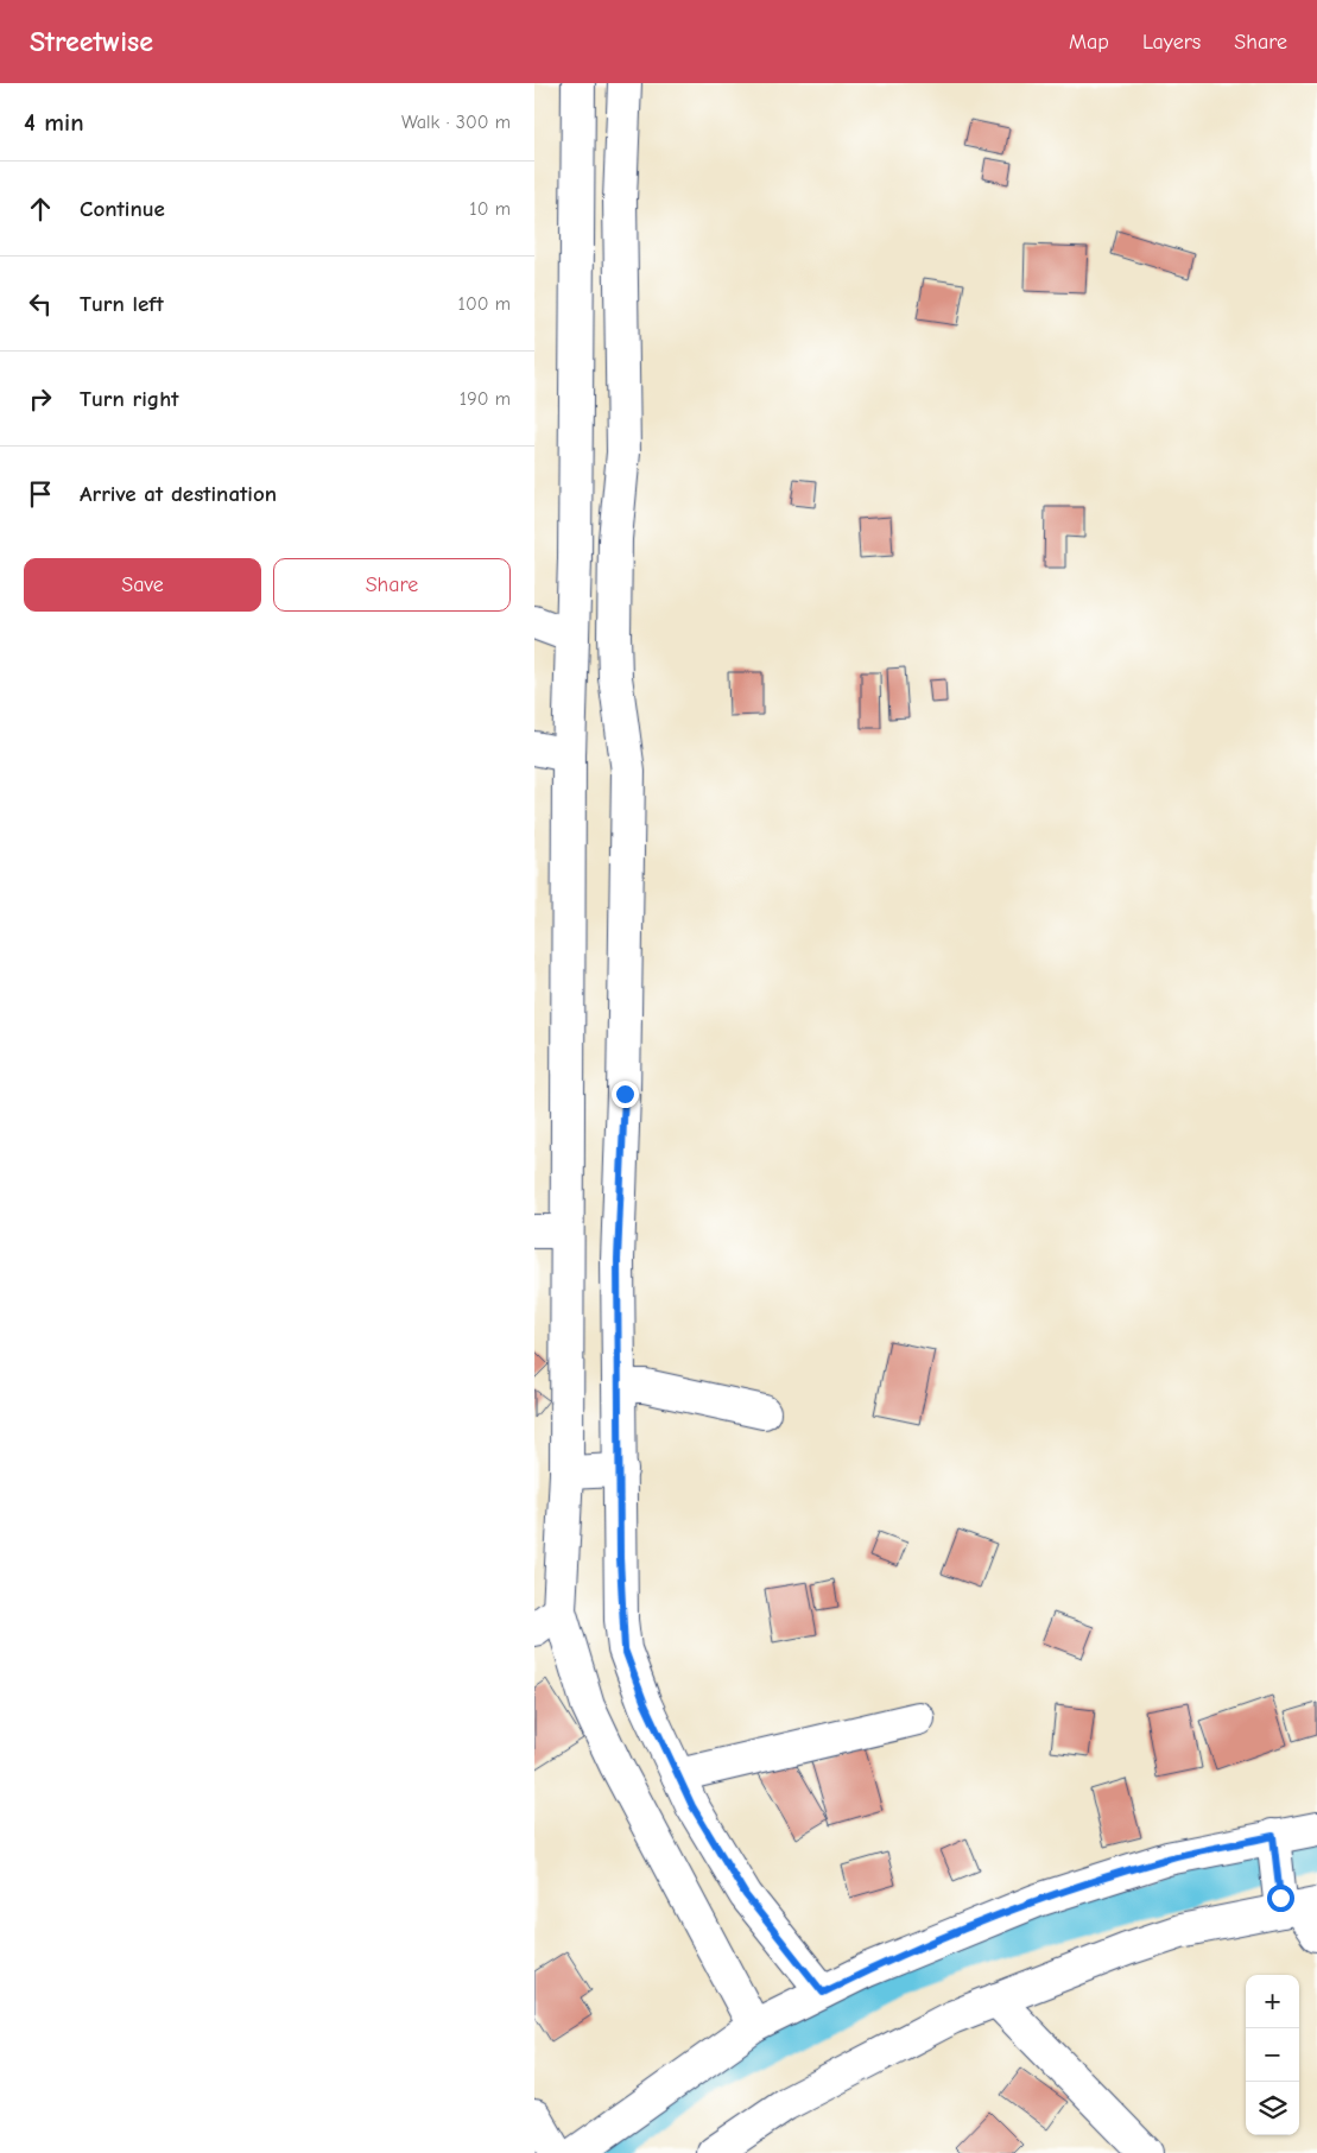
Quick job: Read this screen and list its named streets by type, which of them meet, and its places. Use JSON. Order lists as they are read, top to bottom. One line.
{"page":{"header":"Streetwise","nav":["Map","Layers","Share"],"heading":["4 min","Walk · 300 m"],"list":[["Continue","10 m"],["Turn left","100 m"],["Turn right","190 m"],"Arrive at destination"],"buttons":["Save","Share"],"map_buttons":["+","−"]}}
